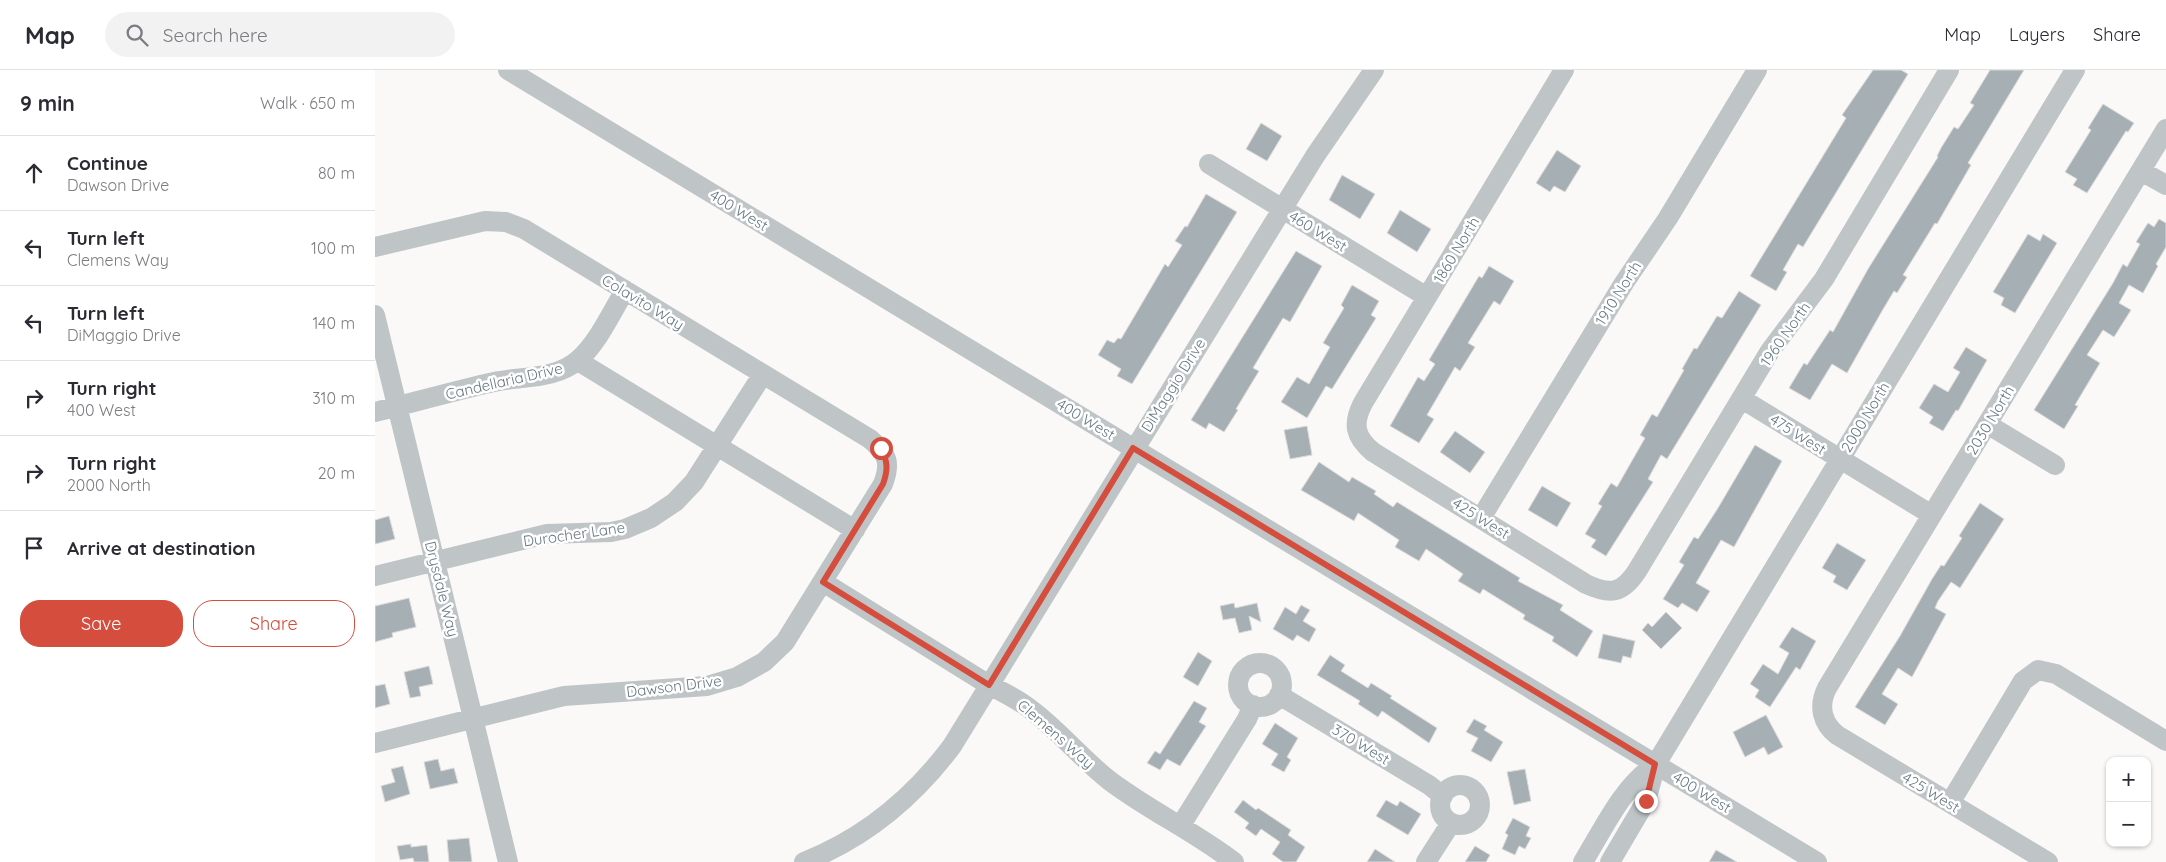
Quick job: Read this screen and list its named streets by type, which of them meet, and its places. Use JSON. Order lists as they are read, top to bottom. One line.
{"streets":{"street":["400 West","460 West","1860 North","1910 North","Colavito Way","1960 North","Candellaria Drive","DiMaggio Drive","2000 North","2030 North","475 West","425 West","Durocher Lane","Drysdale Way","Dawson Drive","Clemens Way","370 West"]},"crossings":[["400 West","DiMaggio Drive"],["400 West","2000 North"],["460 West","1860 North"],["460 West","DiMaggio Drive"],["1860 North","425 West"],["1910 North","425 West"],["Colavito Way","Candellaria Drive"],["Colavito Way","Durocher Lane"],["Colavito Way","Dawson Drive"],["1960 North","475 West"],["1960 North","425 West"],["Candellaria Drive","Drysdale Way"],["DiMaggio Drive","Clemens Way"],["2000 North","475 West"],["2030 North","475 West"],["2030 North","425 West"],["Durocher Lane","Drysdale Way"],["Drysdale Way","Dawson Drive"],["Dawson Drive","Clemens Way"]],"page":{"header":"Map","search":"Search here","nav":["Map","Layers","Share"],"heading":["9 min","Walk · 650 m"],"list":[["Continue","Dawson Drive","80 m"],["Turn left","Clemens Way","100 m"],["Turn left","DiMaggio Drive","140 m"],["Turn right","400 West","310 m"],["Turn right","2000 North","20 m"],"Arrive at destination"],"buttons":["Save","Share"],"map_buttons":["+","−"]}}
